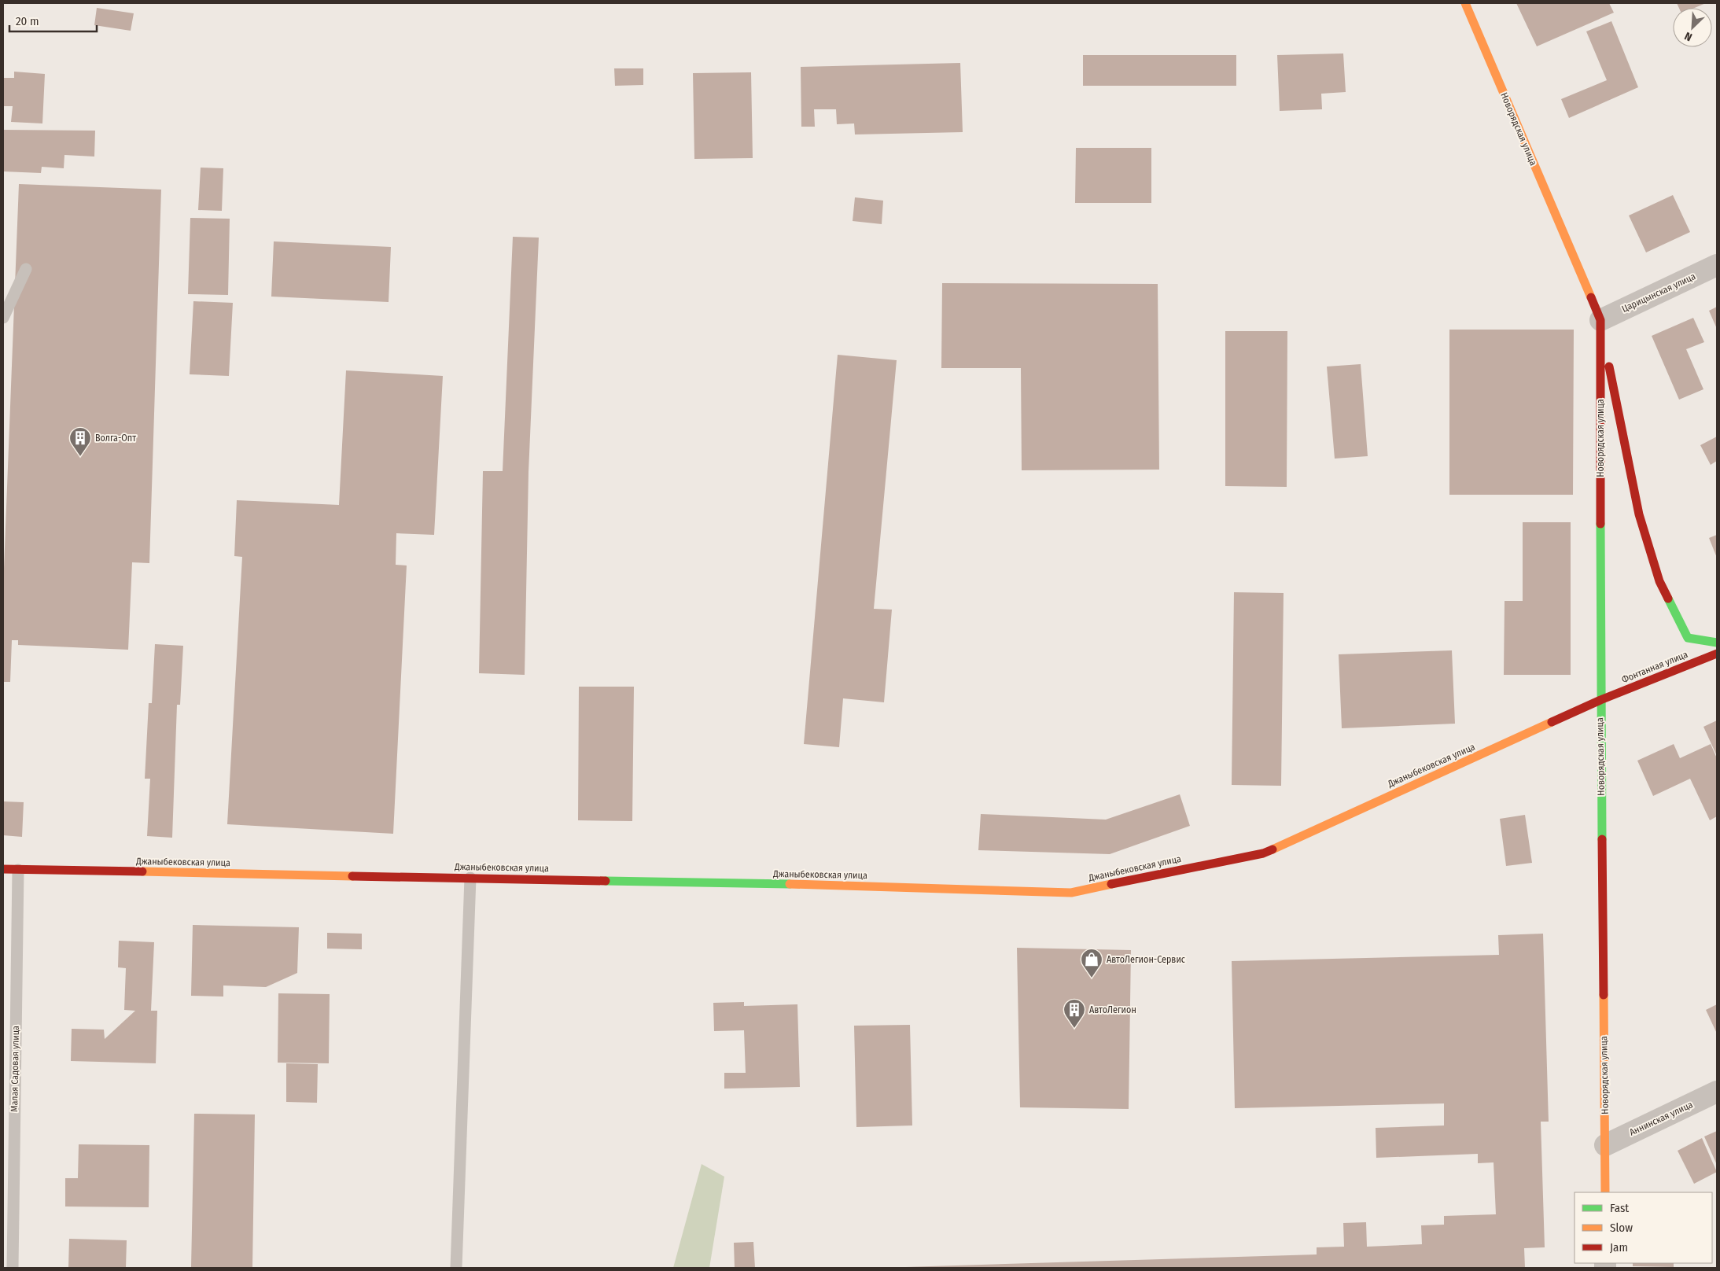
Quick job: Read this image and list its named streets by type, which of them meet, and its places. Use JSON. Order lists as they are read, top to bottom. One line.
{"streets":{"main road":["Новорядская улица","Фонтанная улица","Джаныбековская улица"],"street":["Царицынская улица","Аннинская улица"],"lane":["Малая Садовая улица"]},"crossings":[["Новорядская улица","Царицынская улица"],["Новорядская улица","Фонтанная улица"],["Новорядская улица","Джаныбековская улица"],["Новорядская улица","Аннинская улица"],["Фонтанная улица","Джаныбековская улица"],["Джаныбековская улица","Малая Садовая улица"]],"places":{"building":["Волга-Опт","АвтоЛегион"],"shop":["АвтоЛегион-Сервис"]},"legend":["Fast","Slow","Jam"],"scale_bar":"20 m","north":"bottom left"}
